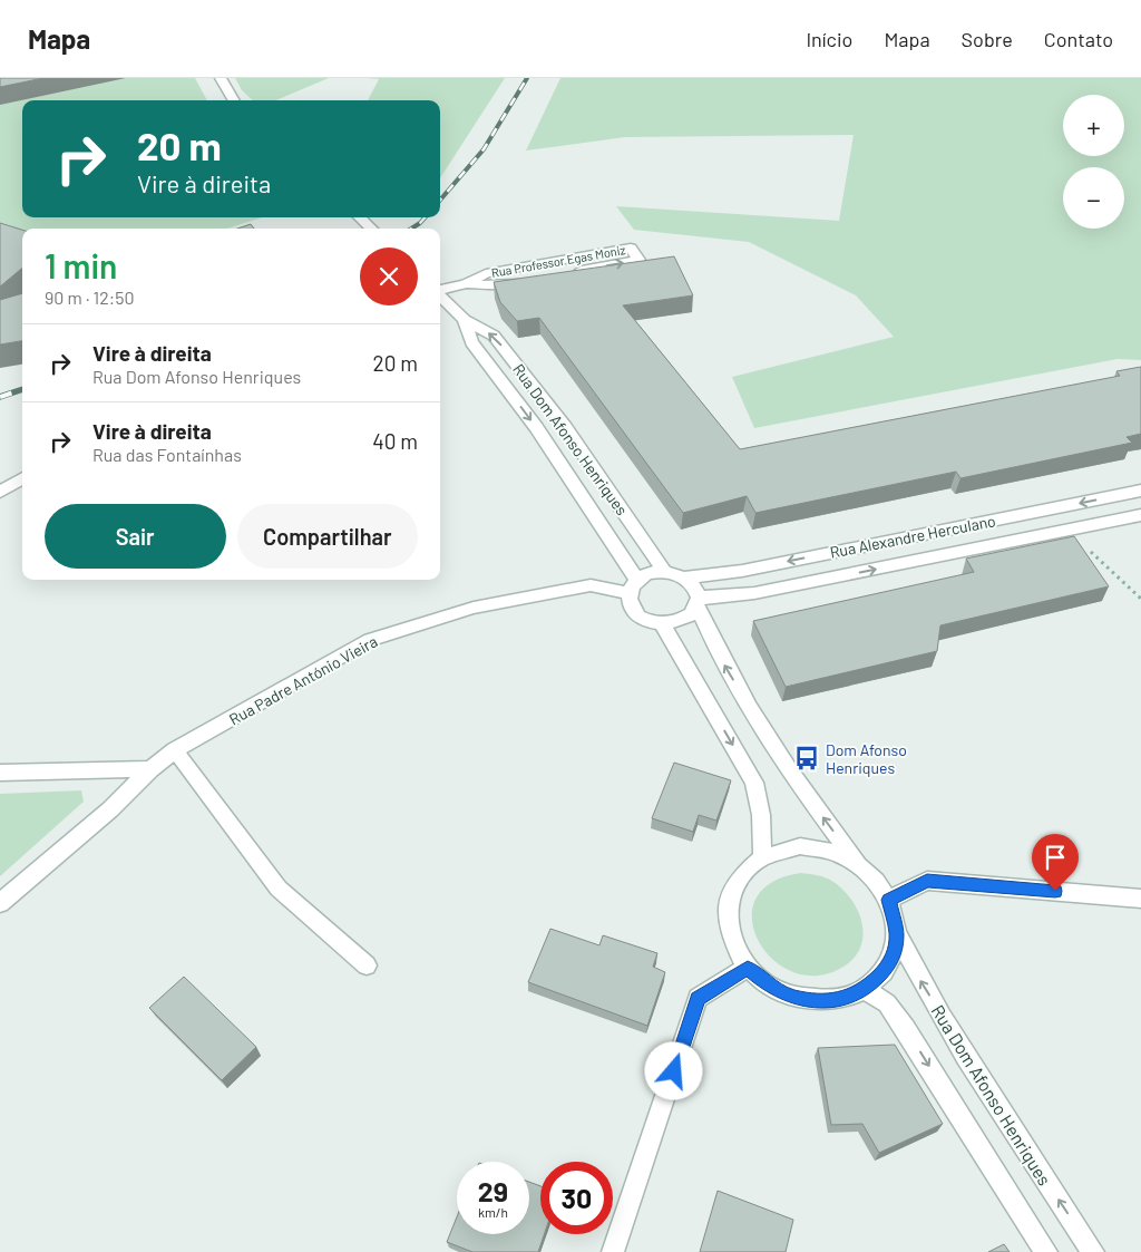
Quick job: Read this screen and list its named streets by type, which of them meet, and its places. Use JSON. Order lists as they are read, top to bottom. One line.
{"streets":{"street":["Rua Professor Egas Moniz","Rua Dom Afonso Henriques","Rua Alexandre Herculano","Rua Padre António Vieira"]},"crossings":[["Rua Dom Afonso Henriques","Rua Alexandre Herculano"],["Rua Dom Afonso Henriques","Rua Padre António Vieira"],["Rua Alexandre Herculano","Rua Padre António Vieira"]],"places":{"bus stop":["Dom Afonso Henriques"]},"page":{"header":"Mapa","nav":["Início","Mapa","Sobre","Contato"],"map_buttons":["+","−"],"turn":["20 m","Vire à direita"],"heading":["1 min","90 m · 12:50"],"list":[{"name":"Vire à direita","note":"Rua Dom Afonso Henriques","value":"20 m"},{"name":"Vire à direita","note":"Rua das Fontaínhas","value":"40 m"}],"buttons":["Sair","Compartilhar"],"speed":"29 km/h","limit":"30"}}
